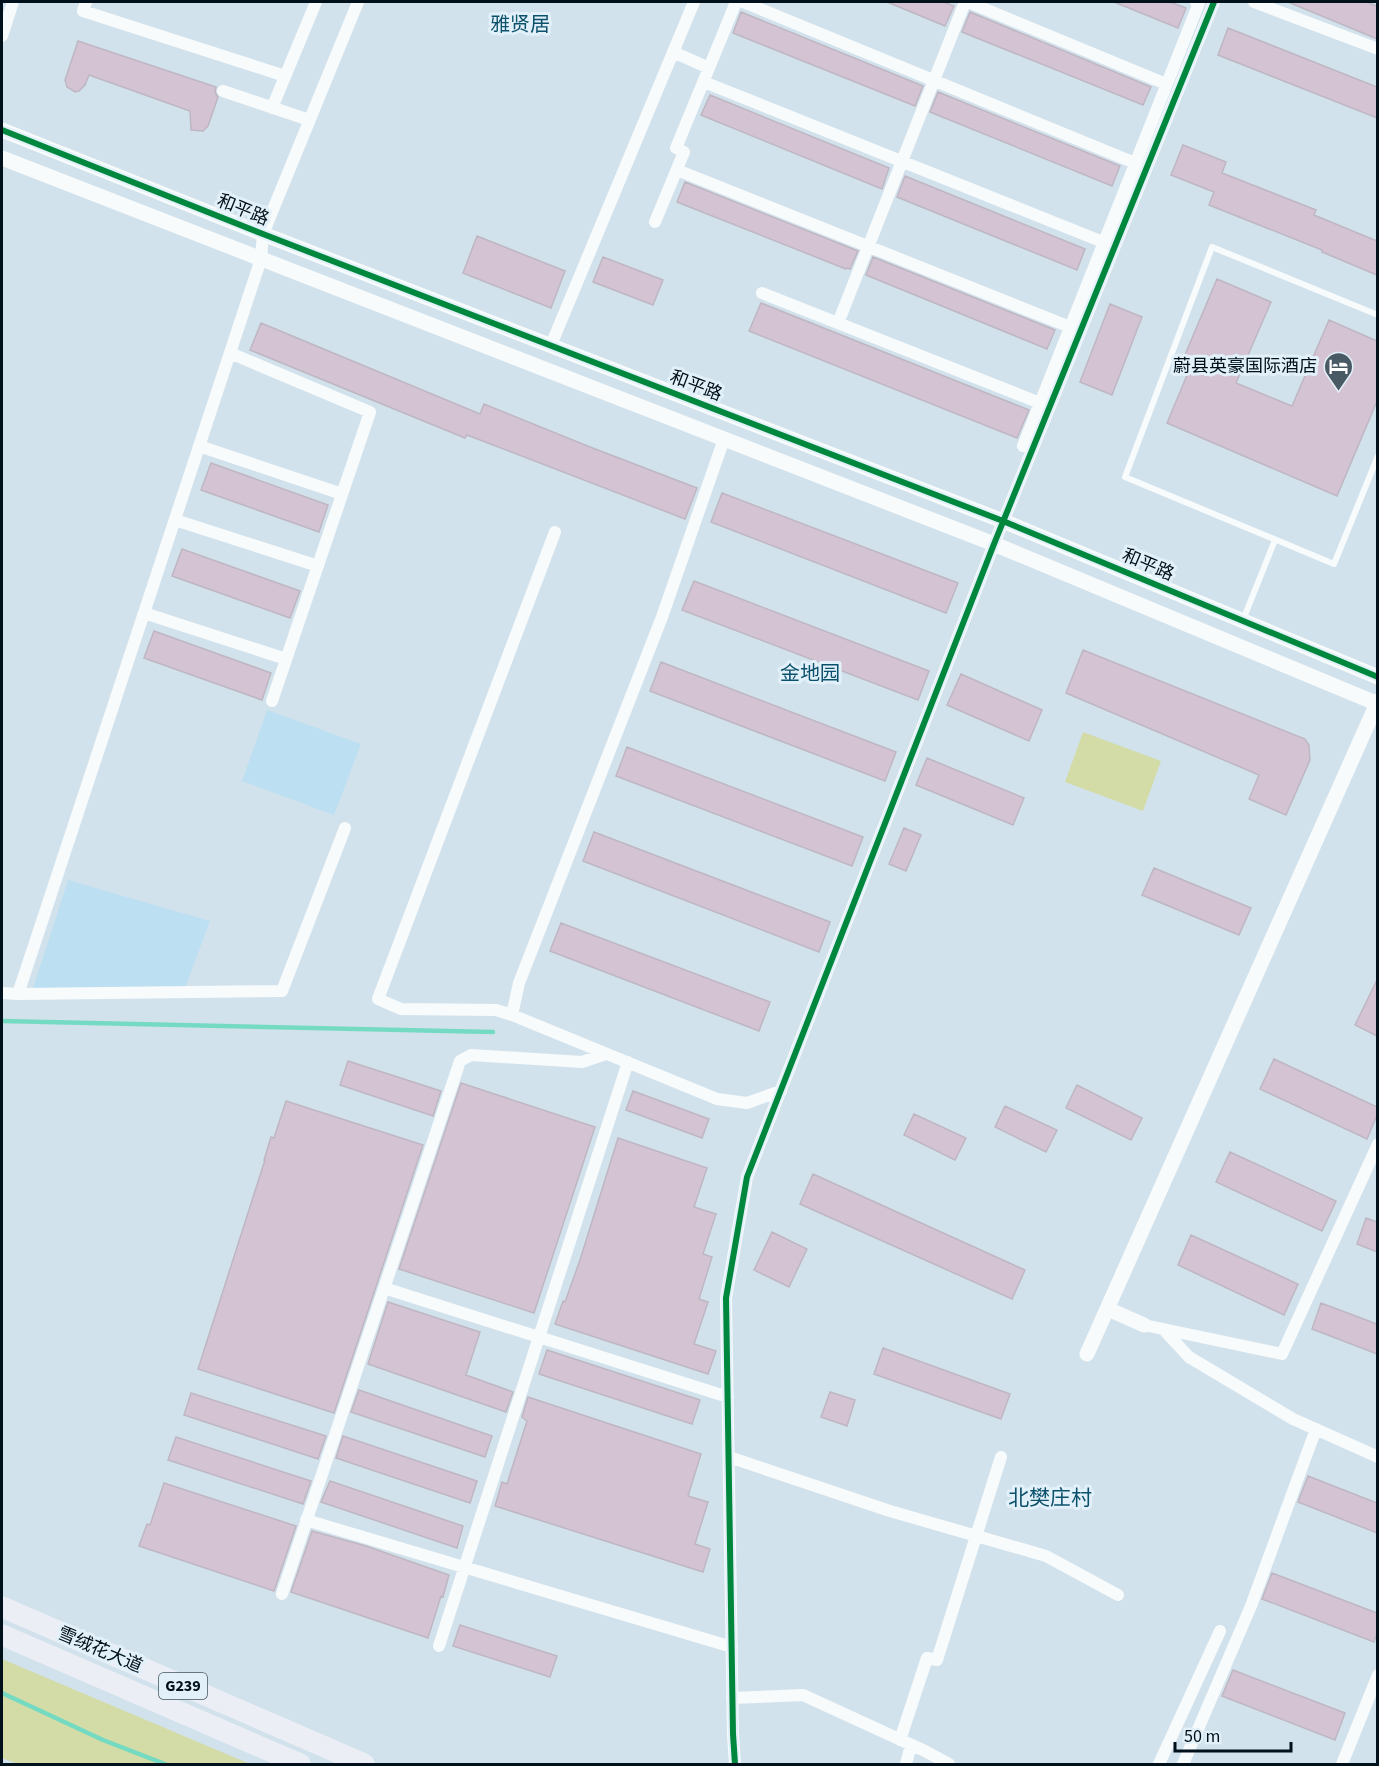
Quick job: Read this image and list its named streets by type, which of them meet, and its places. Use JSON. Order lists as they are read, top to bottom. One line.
{"streets":{"highway":["雪绒花大道","G239"],"street":["和平路"]},"districts":["雅贤居","金地园","北樊庄村"],"places":{"hotel":["蔚县英豪国际酒店"]},"scale_bar":"50 m"}
